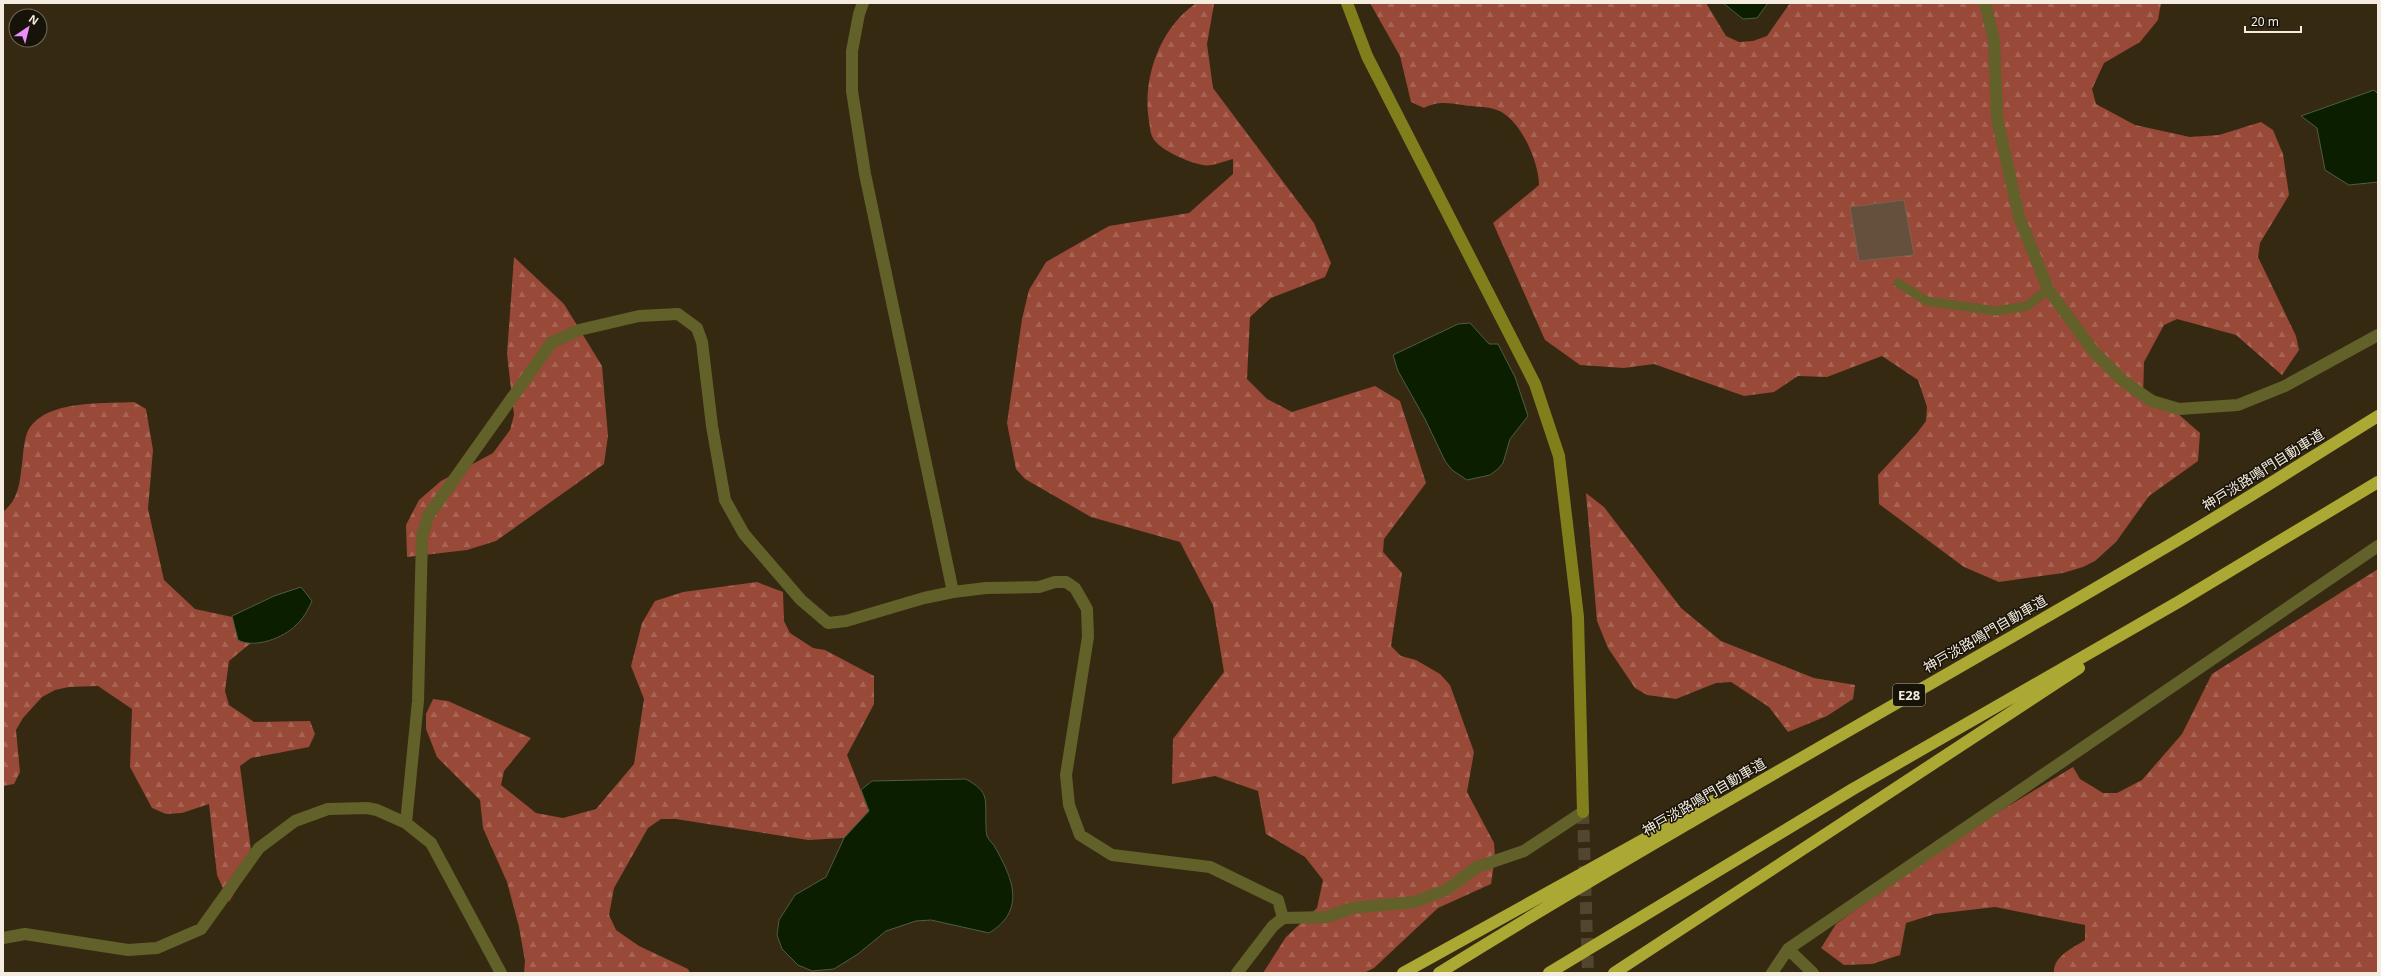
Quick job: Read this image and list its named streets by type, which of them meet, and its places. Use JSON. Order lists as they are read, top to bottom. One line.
{"streets":{"highway":["神戸淡路鳴門自動車道","E28"]},"scale_bar":"20 m","north":"top right"}
